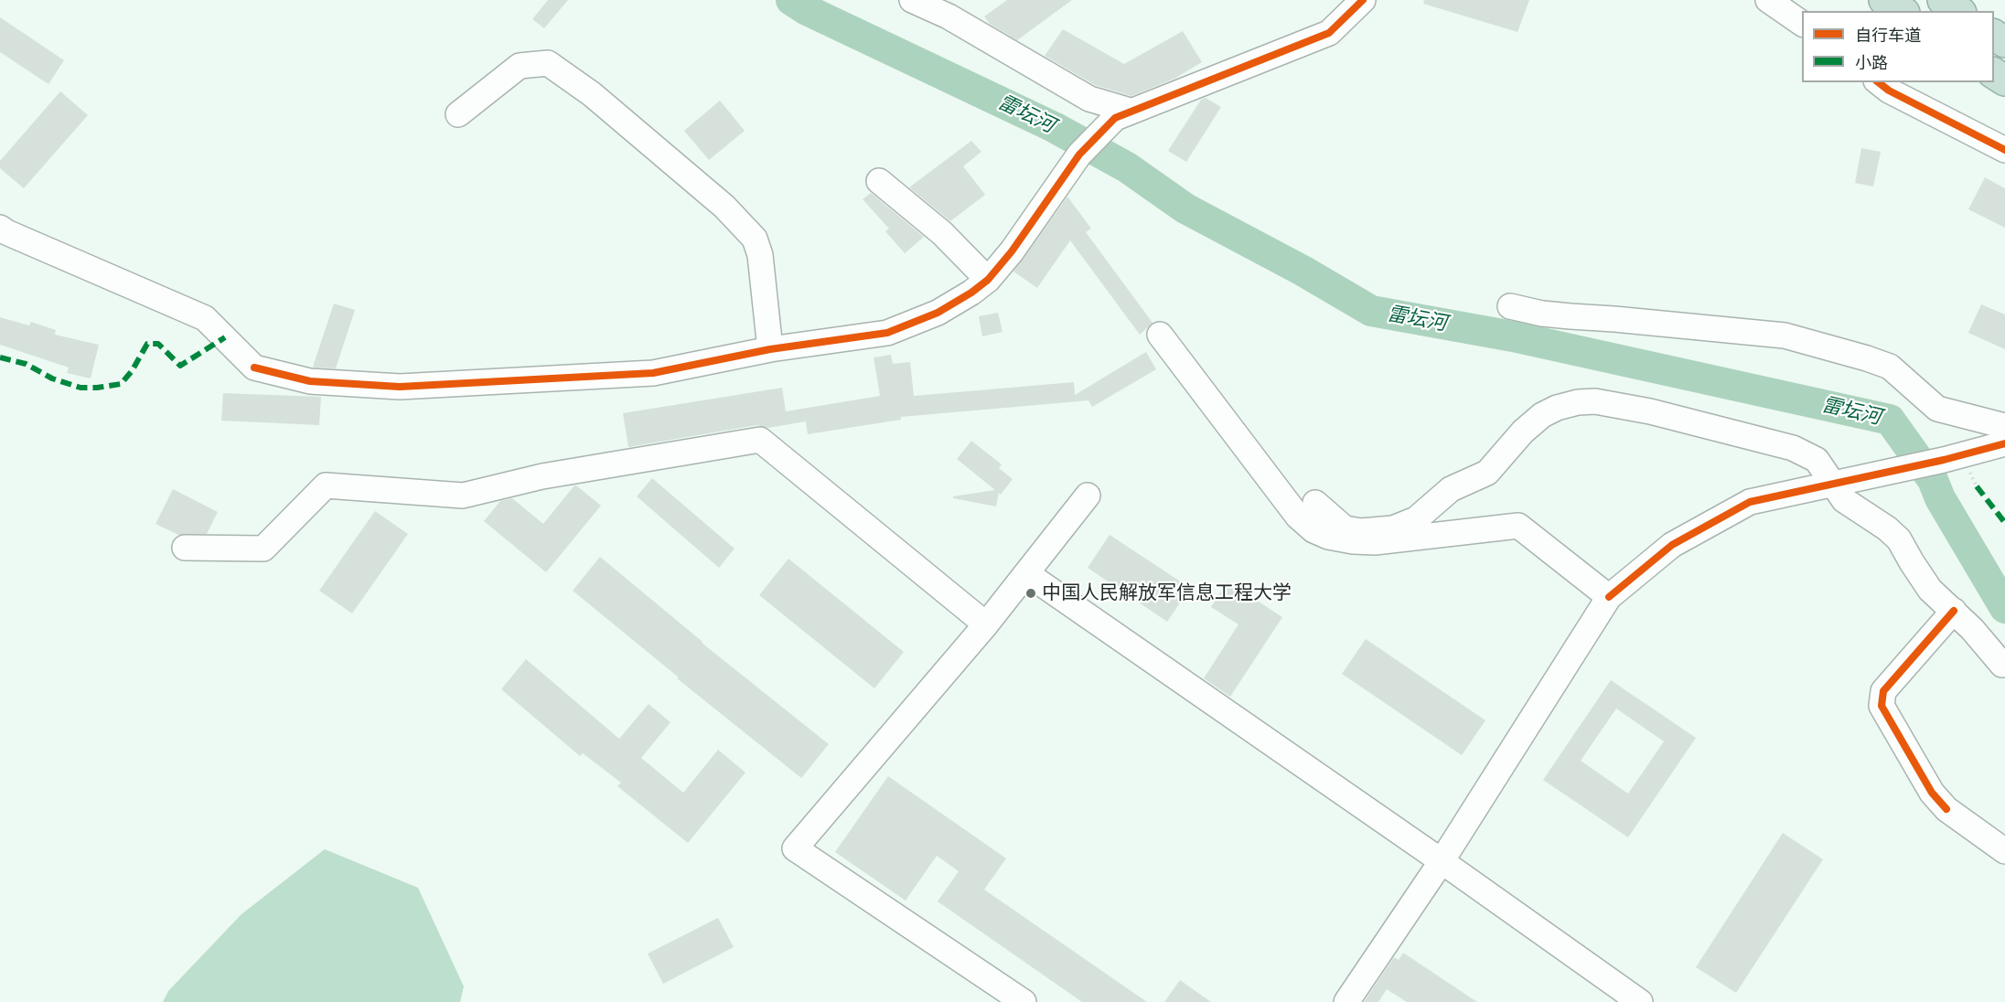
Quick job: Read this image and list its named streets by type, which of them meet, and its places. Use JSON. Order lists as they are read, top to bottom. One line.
{"water":["雷坛河"],"places":["中国人民解放军信息工程大学"],"legend":["自行车道","小路"]}
